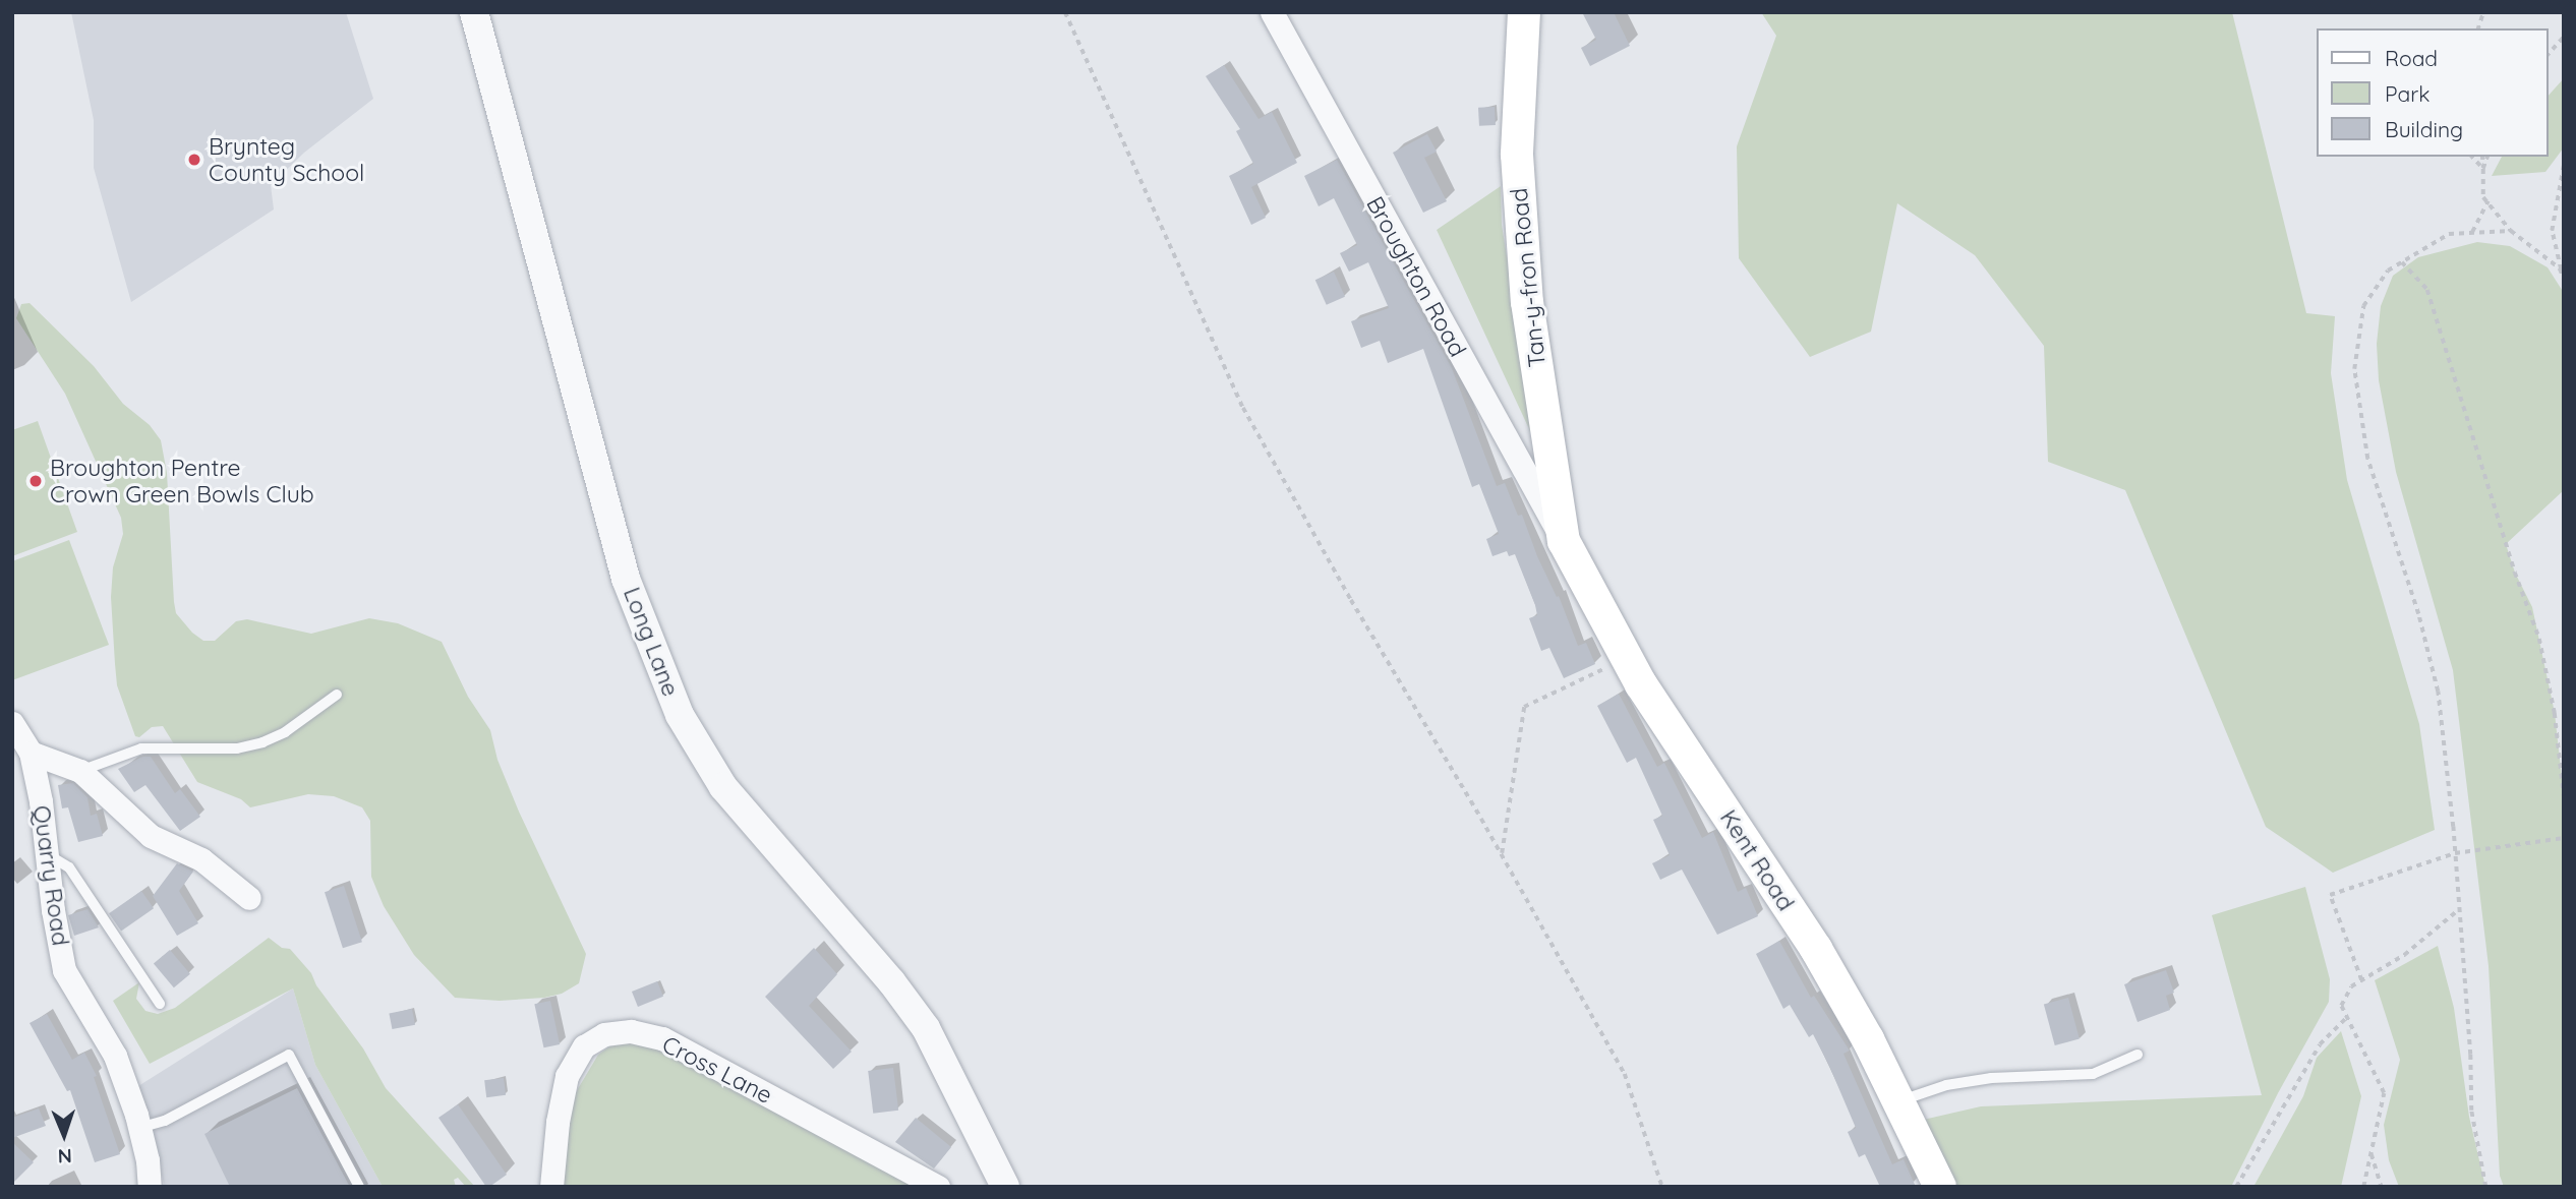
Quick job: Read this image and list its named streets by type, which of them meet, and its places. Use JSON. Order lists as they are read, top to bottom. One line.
{"streets":{"main road":["Tan-y-fron Road","Kent Road"],"street":["Broughton Road","Long Lane","Quarry Road","Cross Lane"]},"crossings":[["Broughton Road","Tan-y-fron Road"],["Broughton Road","Kent Road"],["Tan-y-fron Road","Kent Road"]],"places":["Brynteg County School","Broughton Pentre Crown Green Bowls Club"],"legend":["Road","Park","Building"],"north":"bottom"}
